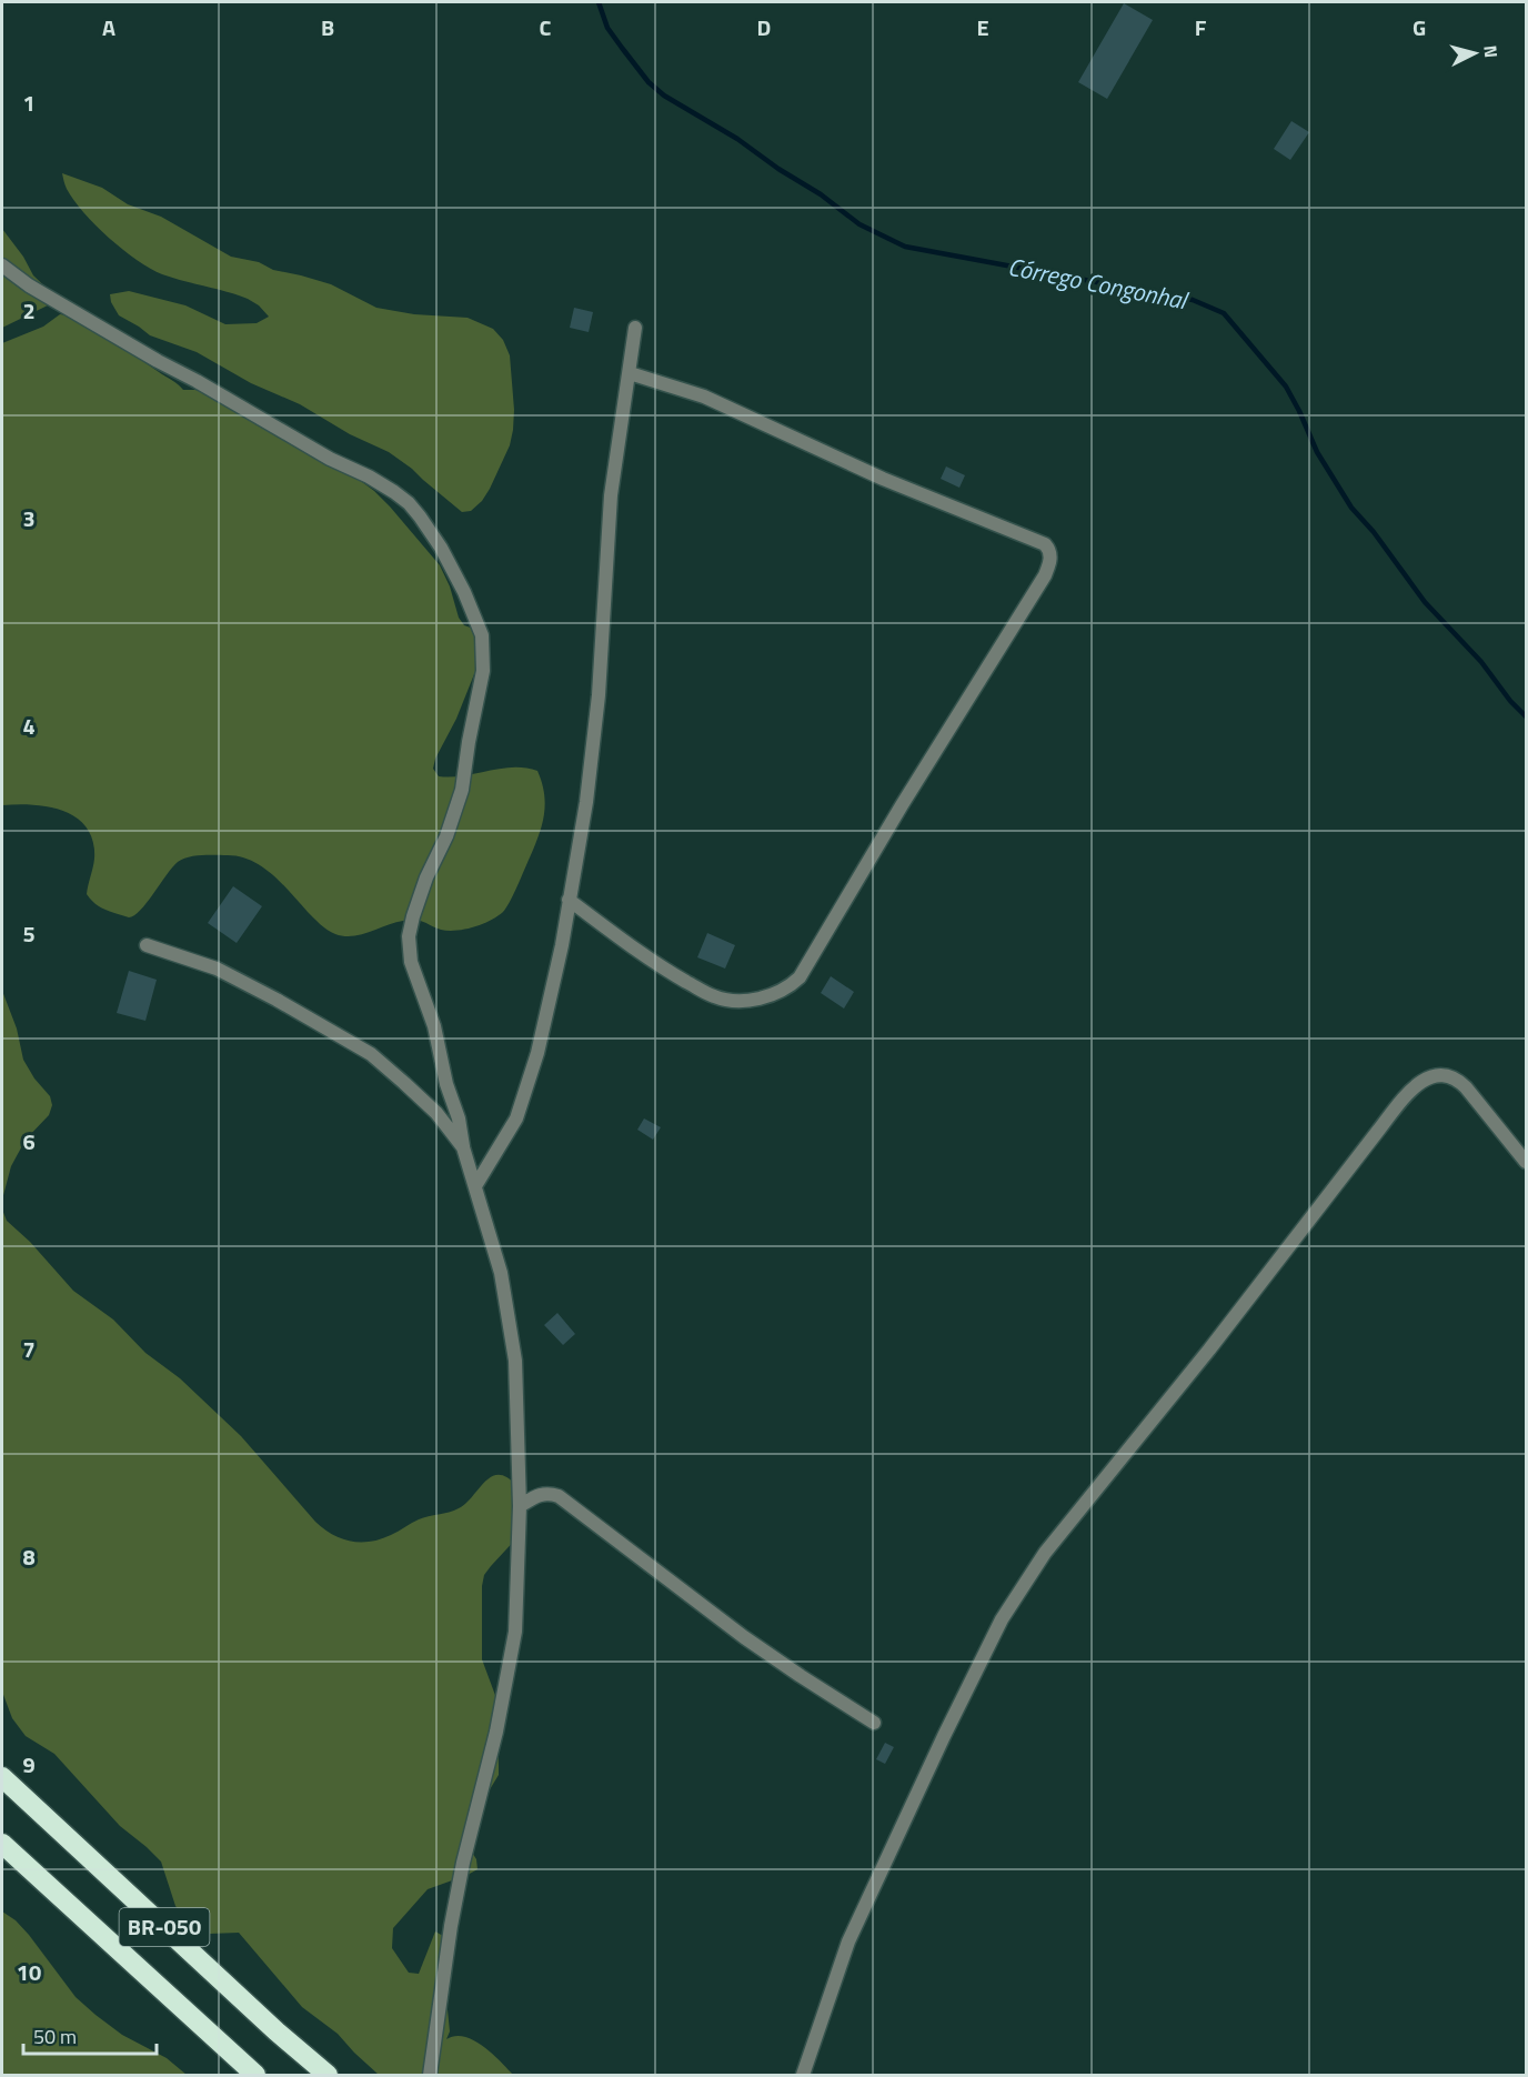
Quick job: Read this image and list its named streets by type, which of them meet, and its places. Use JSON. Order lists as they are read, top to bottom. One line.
{"streets":{"highway":["BR-050"]},"water":["Córrego Congonhal"],"scale_bar":"50 m","north":"right","grid":{"columns":["A","B","C","D","E","F","G"],"rows":["1","2","3","4","5","6","7","8","9","10"]}}
